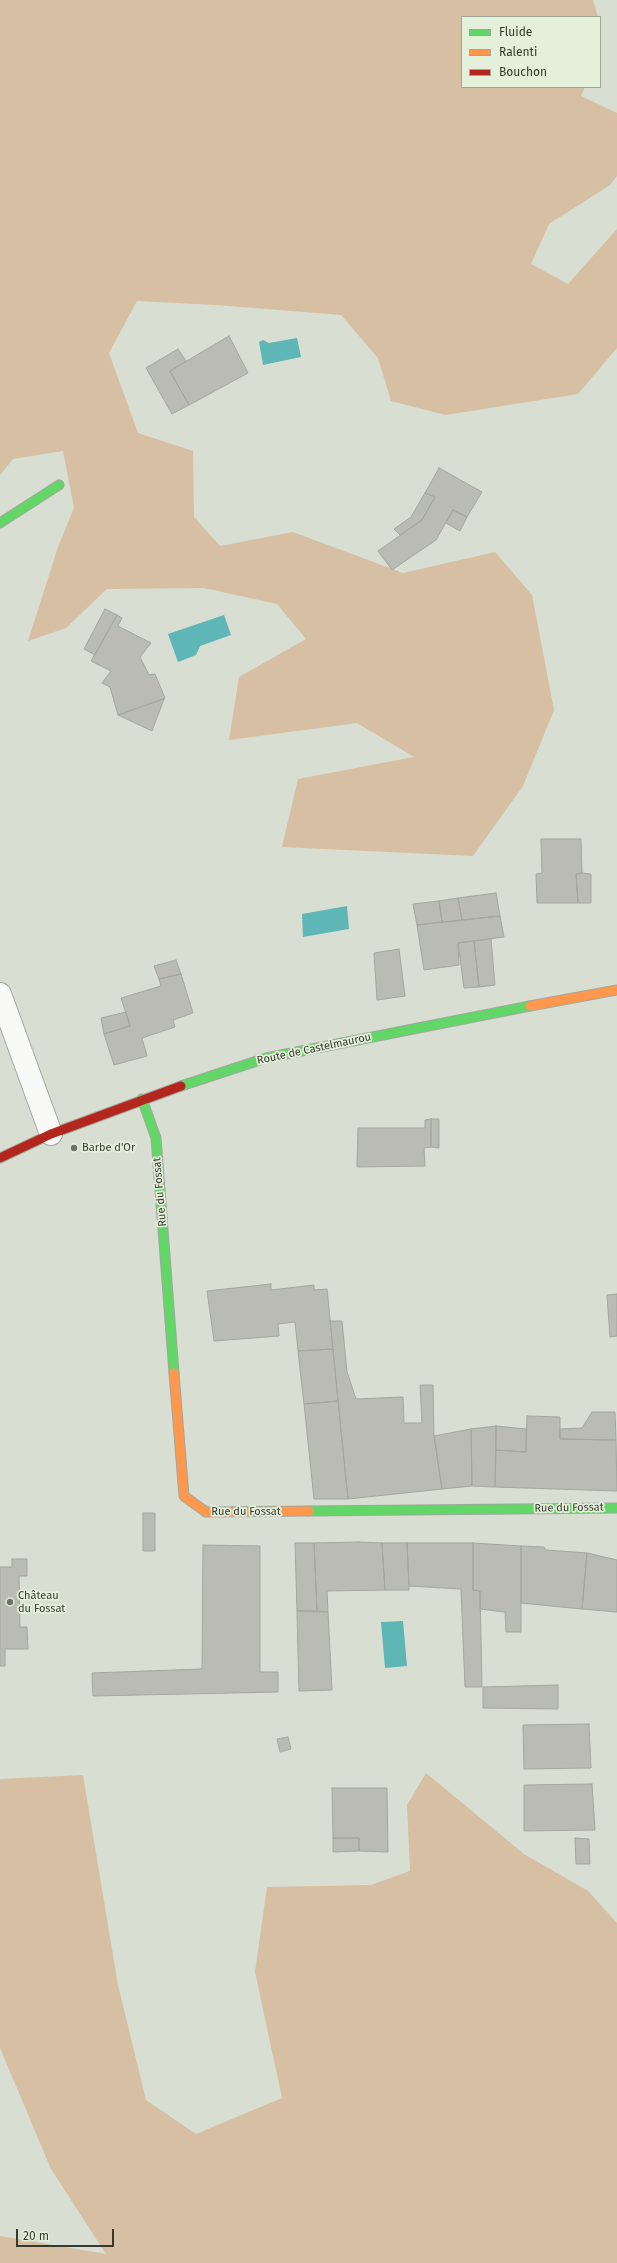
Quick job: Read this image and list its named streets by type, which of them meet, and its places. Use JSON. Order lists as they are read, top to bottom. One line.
{"streets":{"street":["Route de Castelmaurou","Rue du Fossat"]},"crossings":[["Route de Castelmaurou","Rue du Fossat"]],"places":["Barbe d'Or","Château du Fossat"],"legend":["Fluide","Ralenti","Bouchon"],"scale_bar":"20 m"}
